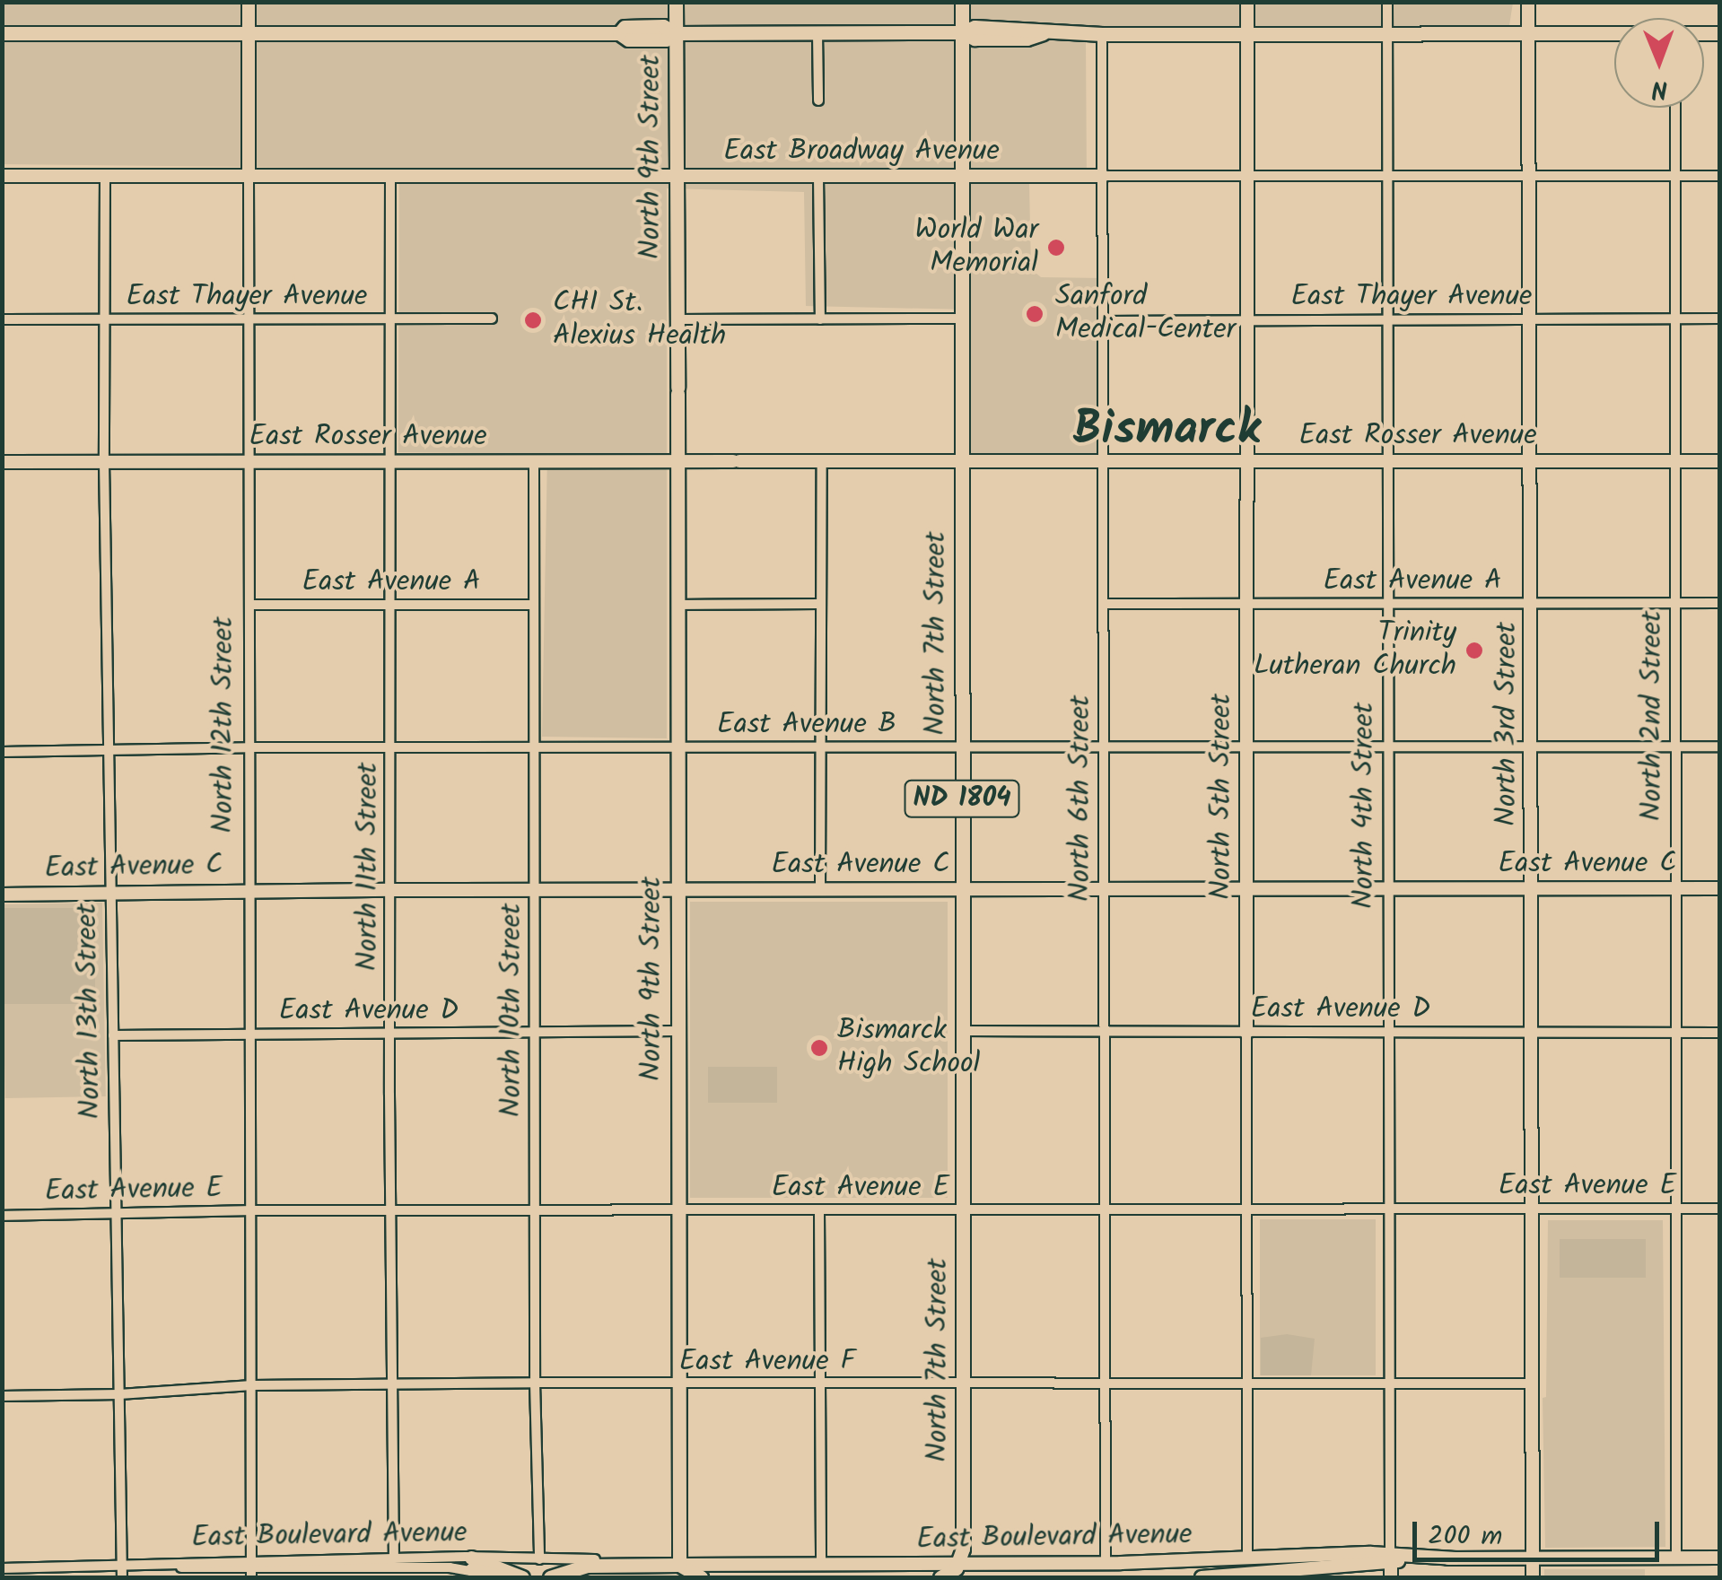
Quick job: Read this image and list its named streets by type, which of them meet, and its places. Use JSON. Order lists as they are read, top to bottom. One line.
{"streets":{"main road":["North 9th Street","North 7th Street","ND 1804","East Boulevard Avenue"],"street":["East Broadway Avenue","East Thayer Avenue","East Rosser Avenue","East Avenue A","North 2nd Street","North 3rd Street","North 12th Street","East Avenue B","North 5th Street","North 6th Street","North 4th Street","East Avenue C","North 11th Street","East Avenue D","North 10th Street","North 13th Street","East Avenue E","East Avenue F"]},"crossings":[["East Broadway Avenue","North 9th Street"],["East Broadway Avenue","North 7th Street"],["East Broadway Avenue","North 2nd Street"],["East Broadway Avenue","North 3rd Street"],["East Broadway Avenue","North 12th Street"],["East Broadway Avenue","North 5th Street"],["East Broadway Avenue","North 6th Street"],["East Broadway Avenue","North 4th Street"],["East Broadway Avenue","North 11th Street"],["East Broadway Avenue","North 13th Street"],["North 9th Street","East Rosser Avenue"],["North 9th Street","East Avenue B"],["North 9th Street","East Avenue C"],["North 9th Street","East Avenue D"],["North 9th Street","East Avenue E"],["North 9th Street","East Avenue F"],["North 9th Street","East Boulevard Avenue"],["East Thayer Avenue","North 2nd Street"],["East Thayer Avenue","North 3rd Street"],["East Thayer Avenue","North 12th Street"],["East Thayer Avenue","North 5th Street"],["East Thayer Avenue","North 6th Street"],["East Thayer Avenue","North 4th Street"],["East Thayer Avenue","North 11th Street"],["East Thayer Avenue","North 13th Street"],["East Rosser Avenue","North 7th Street"],["East Rosser Avenue","North 2nd Street"],["East Rosser Avenue","North 3rd Street"],["East Rosser Avenue","North 12th Street"],["East Rosser Avenue","North 5th Street"],["East Rosser Avenue","North 6th Street"],["East Rosser Avenue","North 4th Street"],["East Rosser Avenue","North 11th Street"],["East Rosser Avenue","North 10th Street"],["East Rosser Avenue","North 13th Street"],["East Avenue A","North 2nd Street"],["East Avenue A","North 3rd Street"],["East Avenue A","North 12th Street"],["East Avenue A","North 5th Street"],["East Avenue A","North 6th Street"],["East Avenue A","North 4th Street"],["East Avenue A","North 11th Street"],["East Avenue A","North 10th Street"],["North 7th Street","East Avenue B"],["North 7th Street","East Avenue C"],["North 7th Street","East Avenue D"],["North 7th Street","East Avenue E"],["North 7th Street","East Avenue F"],["North 7th Street","East Boulevard Avenue"],["North 2nd Street","East Avenue B"],["North 2nd Street","East Avenue C"],["North 2nd Street","East Avenue D"],["North 2nd Street","East Avenue E"],["North 2nd Street","East Boulevard Avenue"],["North 3rd Street","East Avenue B"],["North 3rd Street","East Avenue C"],["North 3rd Street","East Avenue D"],["North 3rd Street","East Avenue E"],["North 3rd Street","East Avenue F"],["North 3rd Street","East Boulevard Avenue"],["North 12th Street","East Avenue B"],["North 12th Street","East Avenue C"],["North 12th Street","East Avenue D"],["North 12th Street","East Avenue E"],["North 12th Street","East Avenue F"],["North 12th Street","East Boulevard Avenue"],["East Avenue B","North 5th Street"],["East Avenue B","North 6th Street"],["East Avenue B","North 4th Street"],["East Avenue B","North 11th Street"],["East Avenue B","North 10th Street"],["East Avenue B","North 13th Street"],["North 5th Street","East Avenue C"],["North 5th Street","East Avenue D"],["North 5th Street","East Avenue E"],["North 5th Street","East Avenue F"],["North 5th Street","East Boulevard Avenue"],["North 6th Street","East Avenue C"],["North 6th Street","East Avenue D"],["North 6th Street","East Avenue E"],["North 6th Street","East Avenue F"],["North 6th Street","East Boulevard Avenue"],["North 4th Street","East Avenue C"],["North 4th Street","East Avenue D"],["North 4th Street","East Avenue E"],["North 4th Street","East Avenue F"],["North 4th Street","East Boulevard Avenue"],["East Avenue C","North 11th Street"],["East Avenue C","North 10th Street"],["East Avenue C","North 13th Street"],["North 11th Street","East Avenue D"],["North 11th Street","East Avenue E"],["North 11th Street","East Avenue F"],["North 11th Street","East Boulevard Avenue"],["East Avenue D","North 10th Street"],["East Avenue D","North 13th Street"],["North 10th Street","East Avenue E"],["North 10th Street","East Avenue F"],["North 10th Street","East Boulevard Avenue"],["North 13th Street","East Avenue E"],["North 13th Street","East Avenue F"],["North 13th Street","East Boulevard Avenue"]],"districts":["Bismarck"],"places":["World War Memorial","Sanford Medical Center","CHI St. Alexius Health","Trinity Lutheran Church","Bismarck High School"],"scale_bar":"200 m","north":"bottom"}
